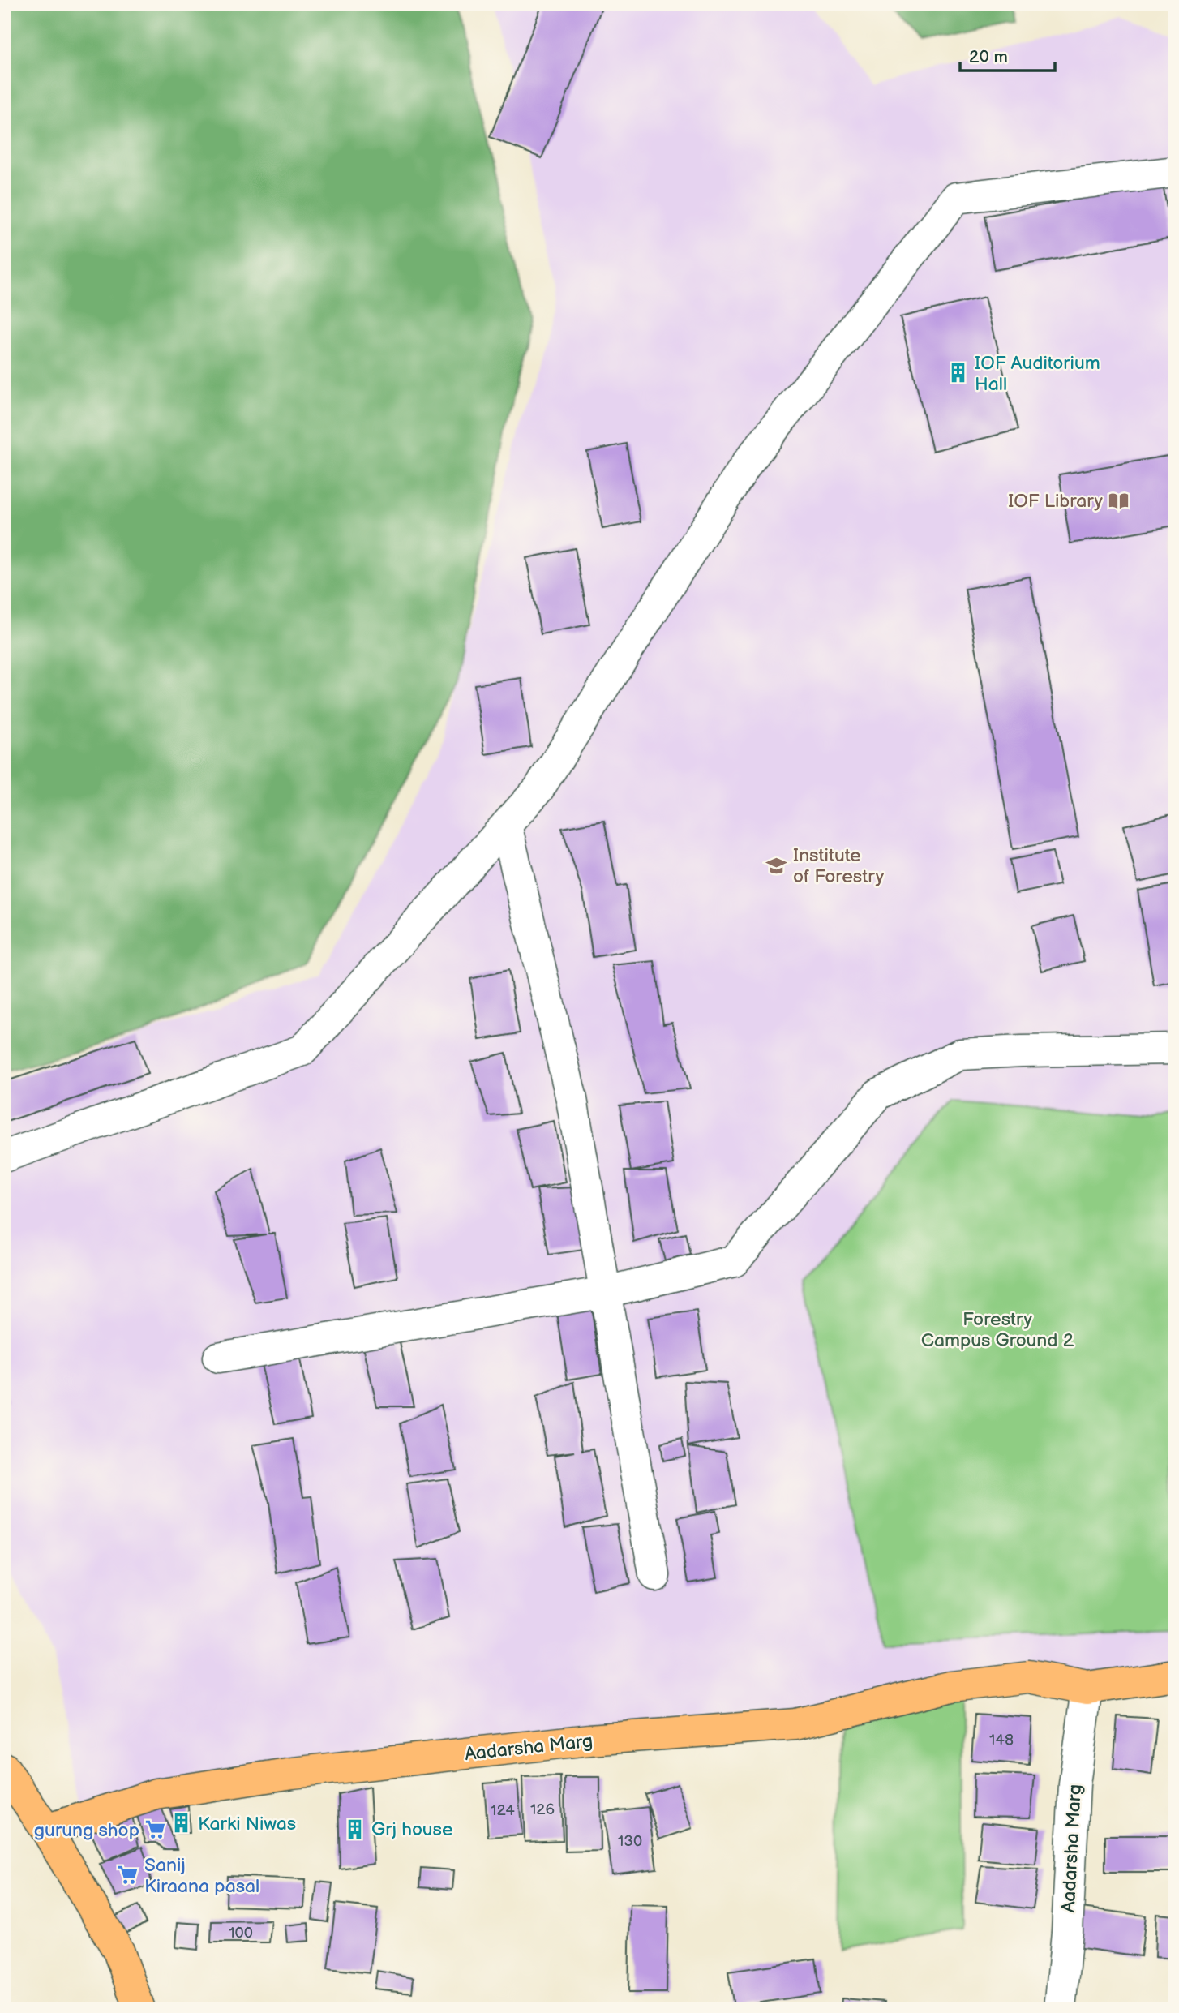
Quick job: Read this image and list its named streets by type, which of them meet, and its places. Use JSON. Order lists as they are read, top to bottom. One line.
{"streets":{"main road":["Aadarsha Marg"]},"parks":["Forestry Campus Ground 2"],"places":{"building":["IOF Auditorium Hall","Karki Niwas","Grj house"],"library":["IOF Library"],"school or university":["Institute of Forestry"],"supermarket":["gurung shop","Sanij Kiraana pasal"]},"house_numbers":["148","126","124","130","100"],"scale_bar":"20 m"}
